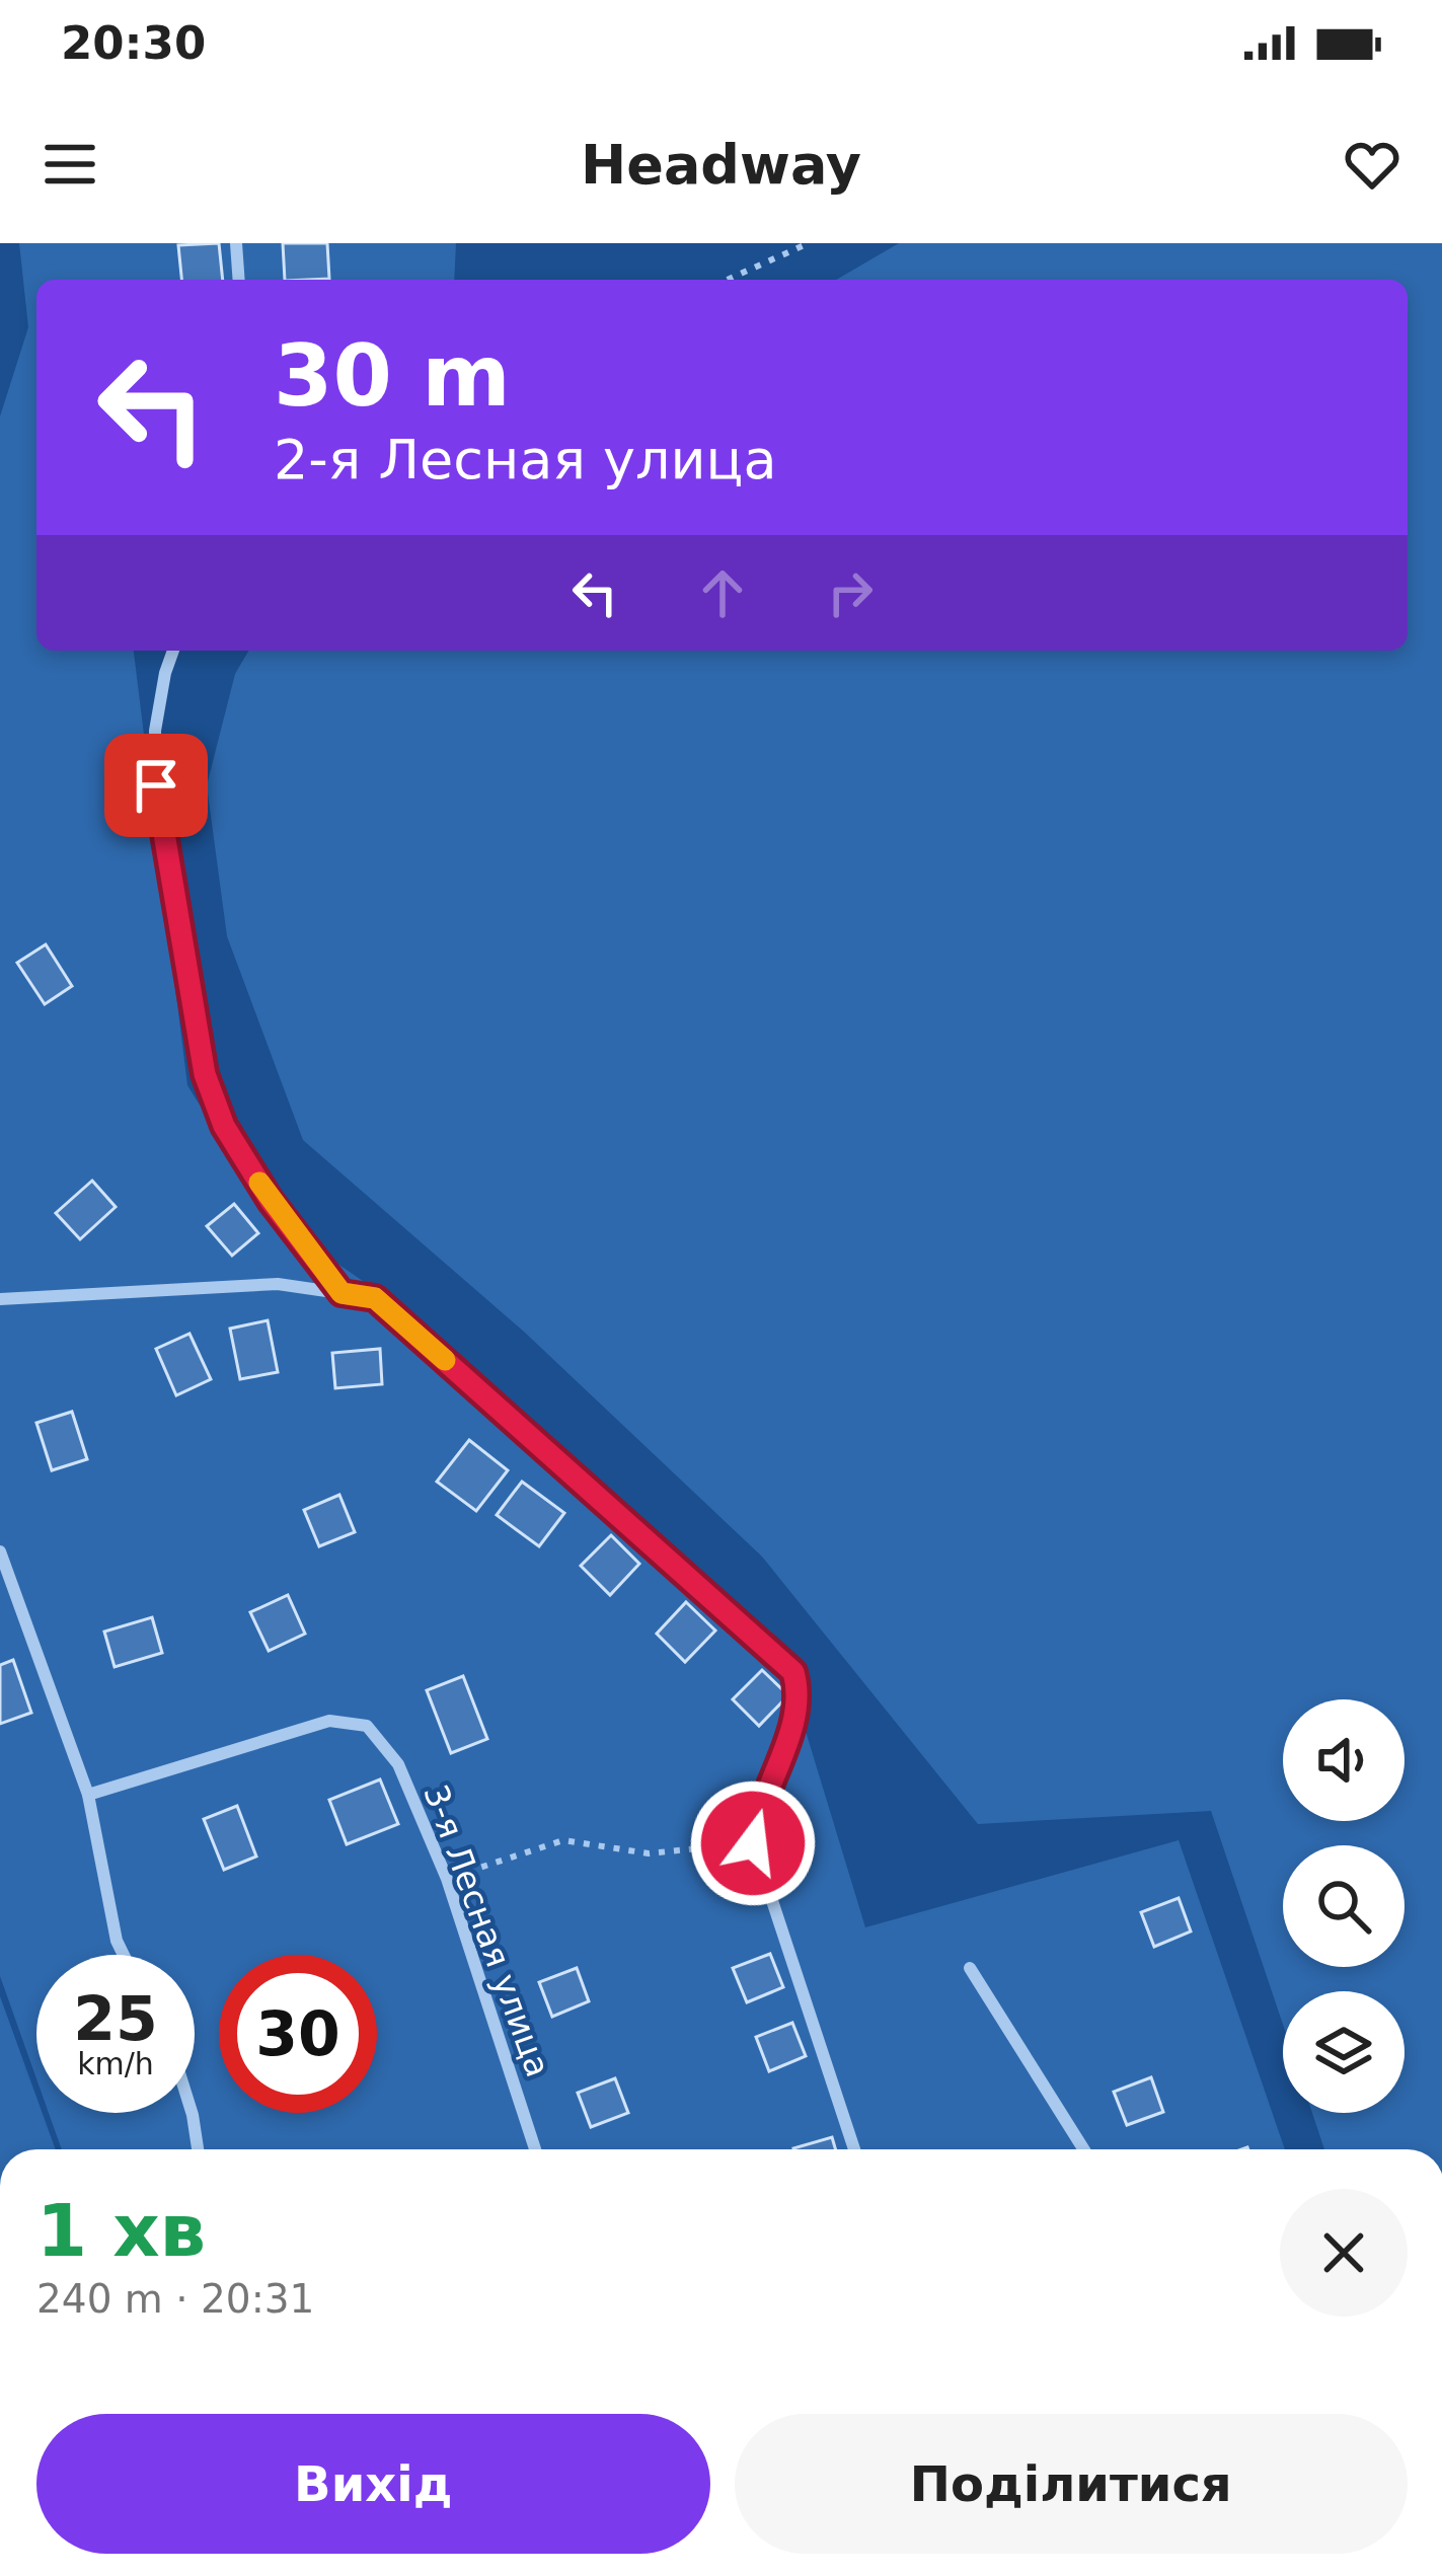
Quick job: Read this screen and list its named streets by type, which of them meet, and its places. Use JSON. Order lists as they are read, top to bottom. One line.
{"streets":{"street":["3-я Лесная улица"]},"page":{"status":"20:30","header":"Headway","turn":["30 m","2-я Лесная улица"],"speed":"25 km/h","limit":"30","heading":["1 хв","240 m · 20:31"],"buttons":["Вихід","Поділитися"]}}
